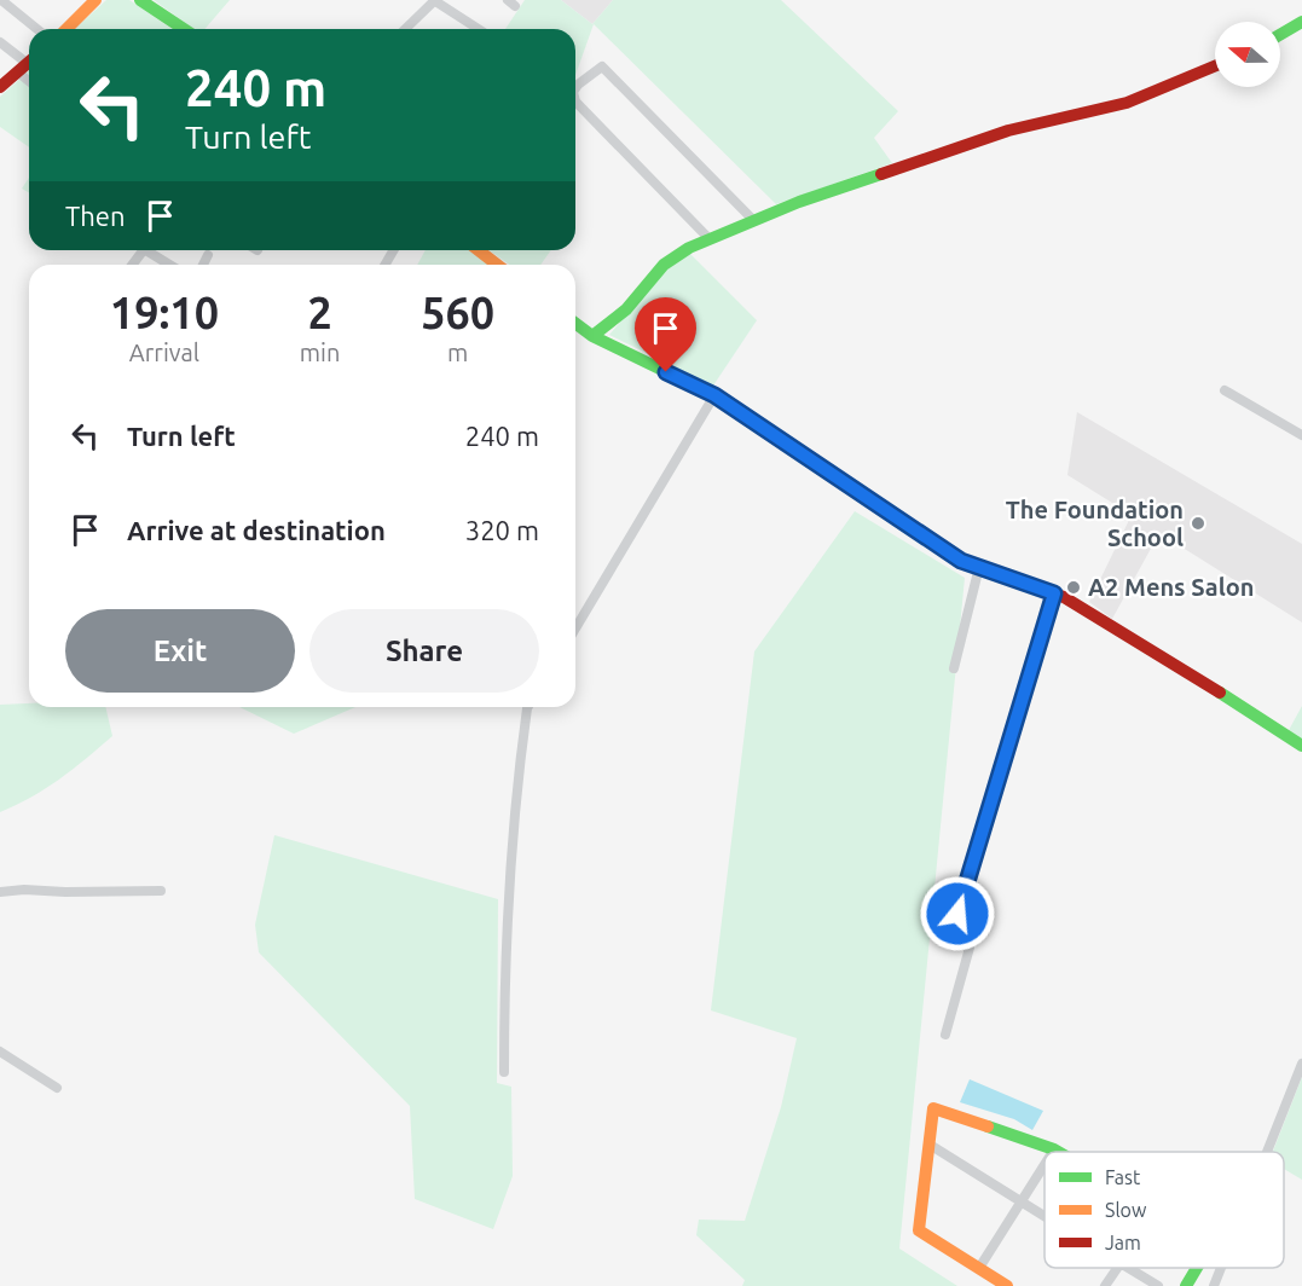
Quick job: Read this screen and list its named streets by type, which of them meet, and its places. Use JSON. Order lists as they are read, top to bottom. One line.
{"places":["The Foundation School","A2 Mens Salon"],"legend":["Fast","Slow","Jam"],"north":"left","page":{"turn":["240 m","Turn left"],"then":"Then","eta":["19:10","Arrival","2","min","560","m"],"list":[{"name":"Turn left","value":"240 m"},{"name":"Arrive at destination","value":"320 m"}],"buttons":["Exit","Share"]}}
